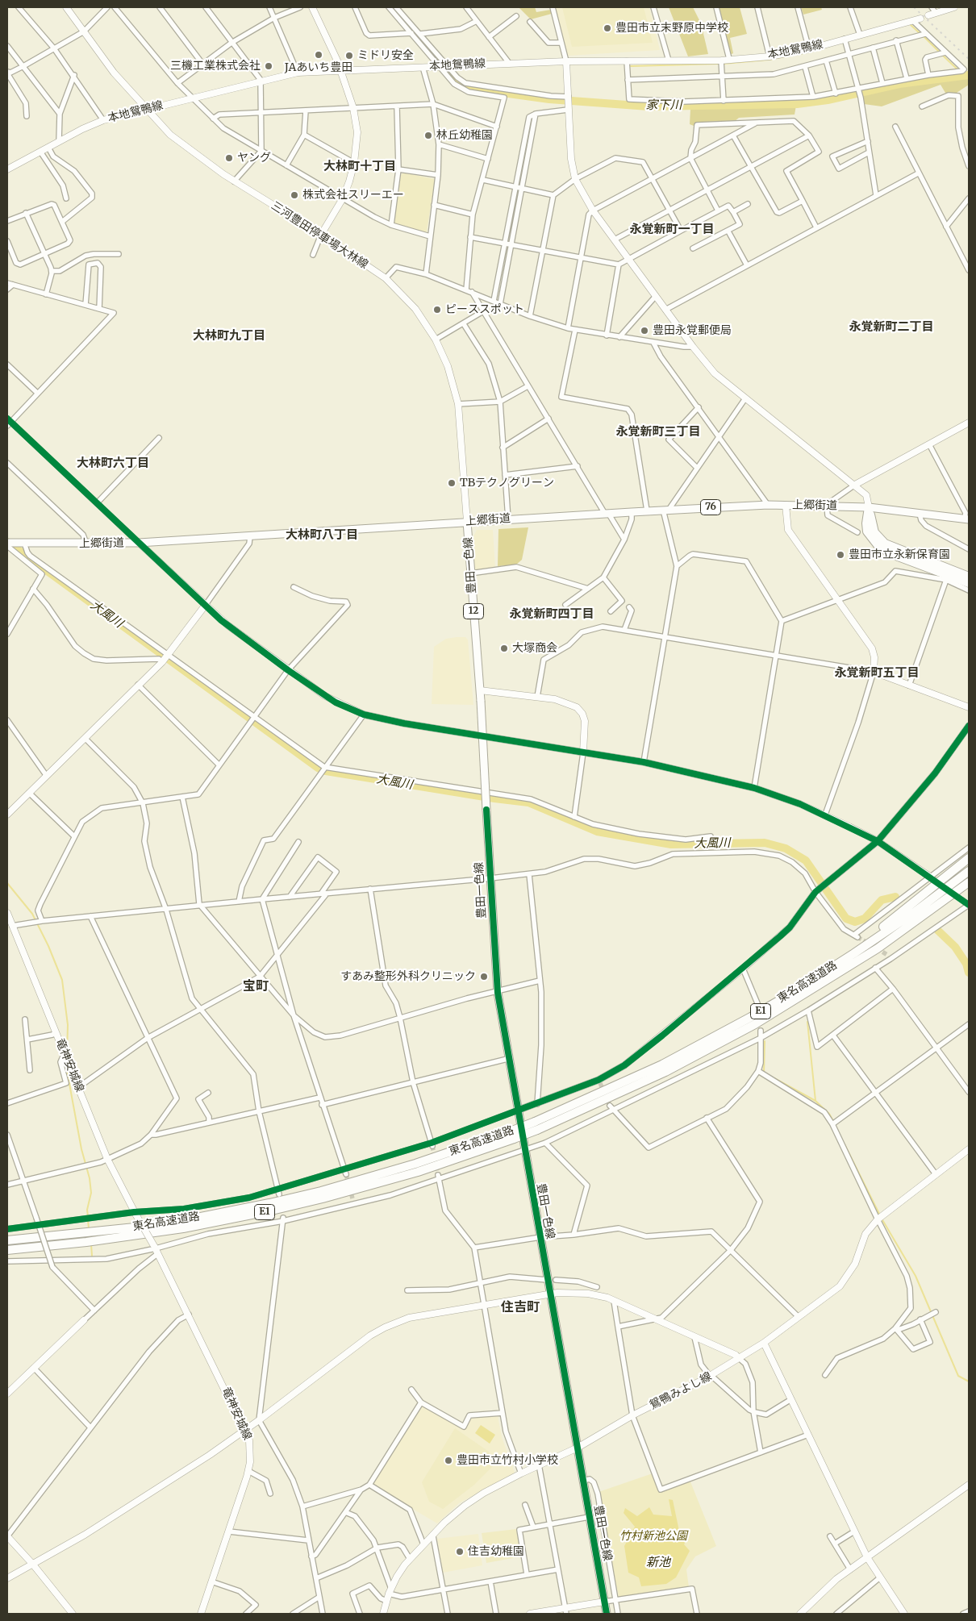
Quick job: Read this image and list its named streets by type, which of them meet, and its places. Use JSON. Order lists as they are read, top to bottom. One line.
{"streets":{"highway":["東名高速道路","E1"],"main road":["上郷街道","76","豊田一色線","12"],"street":["本地鴛鴨線","三河豊田停車場大林線","竜神安城線","鴛鴨みよし線"]},"crossings":[["本地鴛鴨線","三河豊田停車場大林線"],["三河豊田停車場大林線","上郷街道"],["三河豊田停車場大林線","豊田一色線"],["上郷街道","豊田一色線"],["豊田一色線","鴛鴨みよし線"]],"districts":["大林町十丁目","永覚新町一丁目","永覚新町二丁目","大林町九丁目","永覚新町三丁目","大林町六丁目","大林町八丁目","永覚新町四丁目","永覚新町五丁目","宝町","住吉町"],"water":["家下川","大風川","新池"],"parks":["竹村新池公園"],"places":["豊田市立末野原中学校","JAあいち豊田","ミドリ安全","三機工業株式会社","林丘幼稚園","ヤング","株式会社スリーエー","ピーススポット","豊田永覚郵便局","TBテクノグリーン","豊田市立永新保育園","大塚商会","すあみ整形外科クリニック","豊田市立竹村小学校","住吉幼稚園"]}
